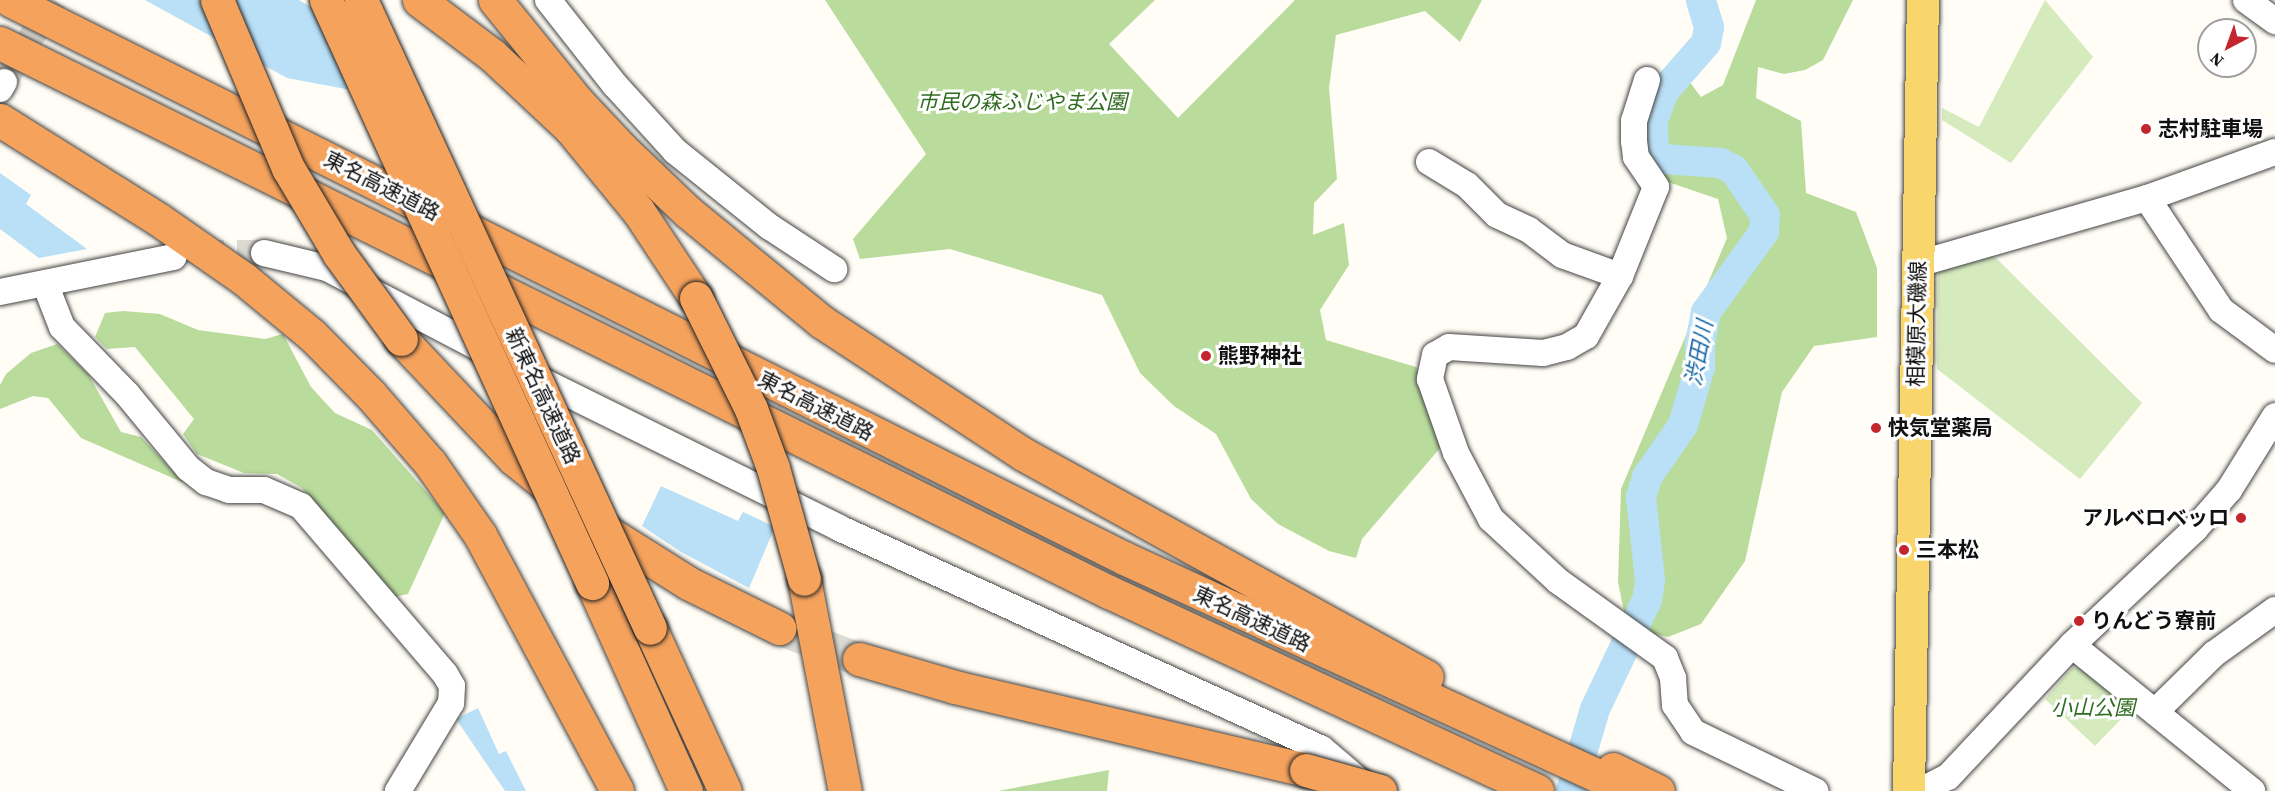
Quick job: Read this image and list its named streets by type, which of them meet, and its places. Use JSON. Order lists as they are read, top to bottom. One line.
{"streets":{"highway":["東名高速道路","新東名高速道路"],"main road":["相模原大磯線"]},"water":["渋田川"],"parks":["市民の森ふじやま公園","小山公園"],"places":["志村駐車場","熊野神社","快気堂薬局","アルベロベッロ","三本松","りんどう寮前"],"north":"bottom left"}
